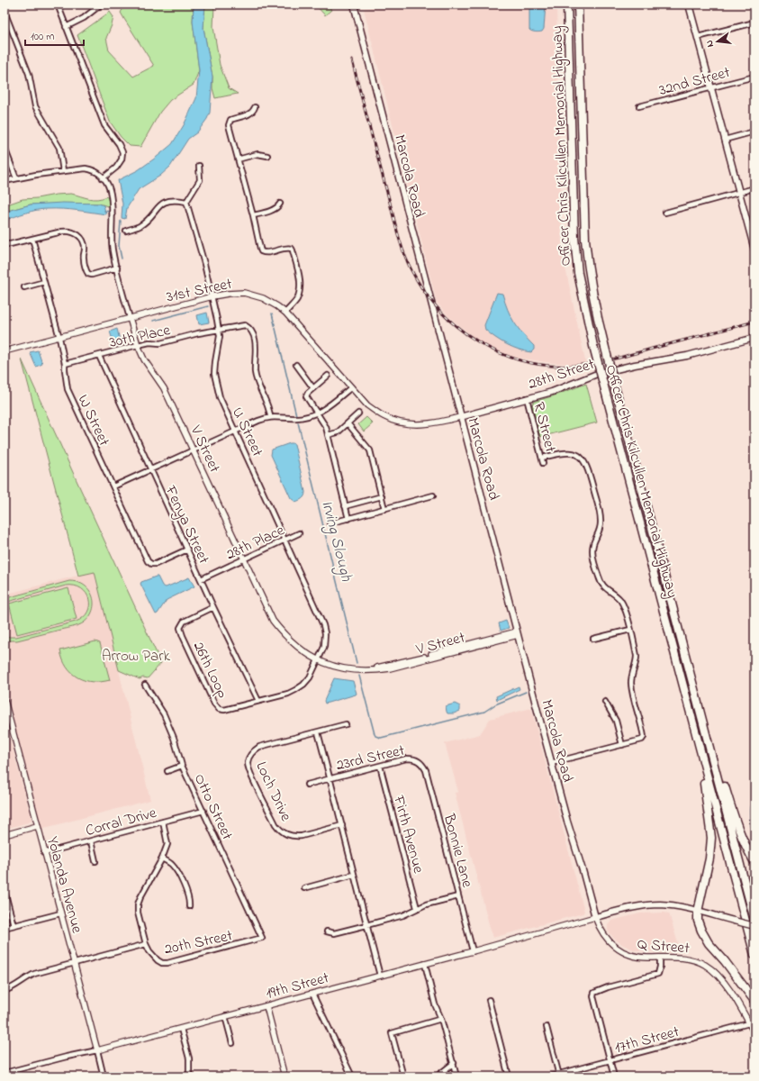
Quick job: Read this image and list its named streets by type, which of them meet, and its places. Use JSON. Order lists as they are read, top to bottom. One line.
{"streets":{"highway":["Officer Chris Kilcullen Memorial Highway"],"main road":["Marcola Road","28th Street"],"street":["32nd Street","31st Street","30th Place","W Street","R Street","U Street","V Street","Fenya Street","28th Place","26th Loop","23rd Street","Loch Drive","Otto Street","Corral Drive","Firth Avenue","Bonnie Lane","Yolanda Avenue","20th Street","Q Street","19th Street","17th Street"]},"crossings":[["Marcola Road","31st Street"],["Marcola Road","28th Street"],["Marcola Road","V Street"],["Marcola Road","Q Street"],["Marcola Road","19th Street"],["31st Street","28th Street"],["31st Street","W Street"],["31st Street","U Street"],["31st Street","V Street"],["30th Place","W Street"],["30th Place","U Street"],["30th Place","V Street"],["30th Place","Fenya Street"],["28th Street","R Street"],["W Street","Fenya Street"],["U Street","V Street"],["U Street","28th Place"],["U Street","26th Loop"],["V Street","28th Place"],["V Street","26th Loop"],["Fenya Street","28th Place"],["Fenya Street","26th Loop"],["23rd Street","Firth Avenue"],["23rd Street","Bonnie Lane"],["Otto Street","Corral Drive"],["Otto Street","20th Street"],["Corral Drive","Yolanda Avenue"],["Bonnie Lane","19th Street"],["Yolanda Avenue","20th Street"],["Yolanda Avenue","19th Street"],["Q Street","19th Street"],["Q Street","17th Street"]],"water":["Irving Slough"],"parks":["Arrow Park"],"scale_bar":"100 m","north":"left"}
